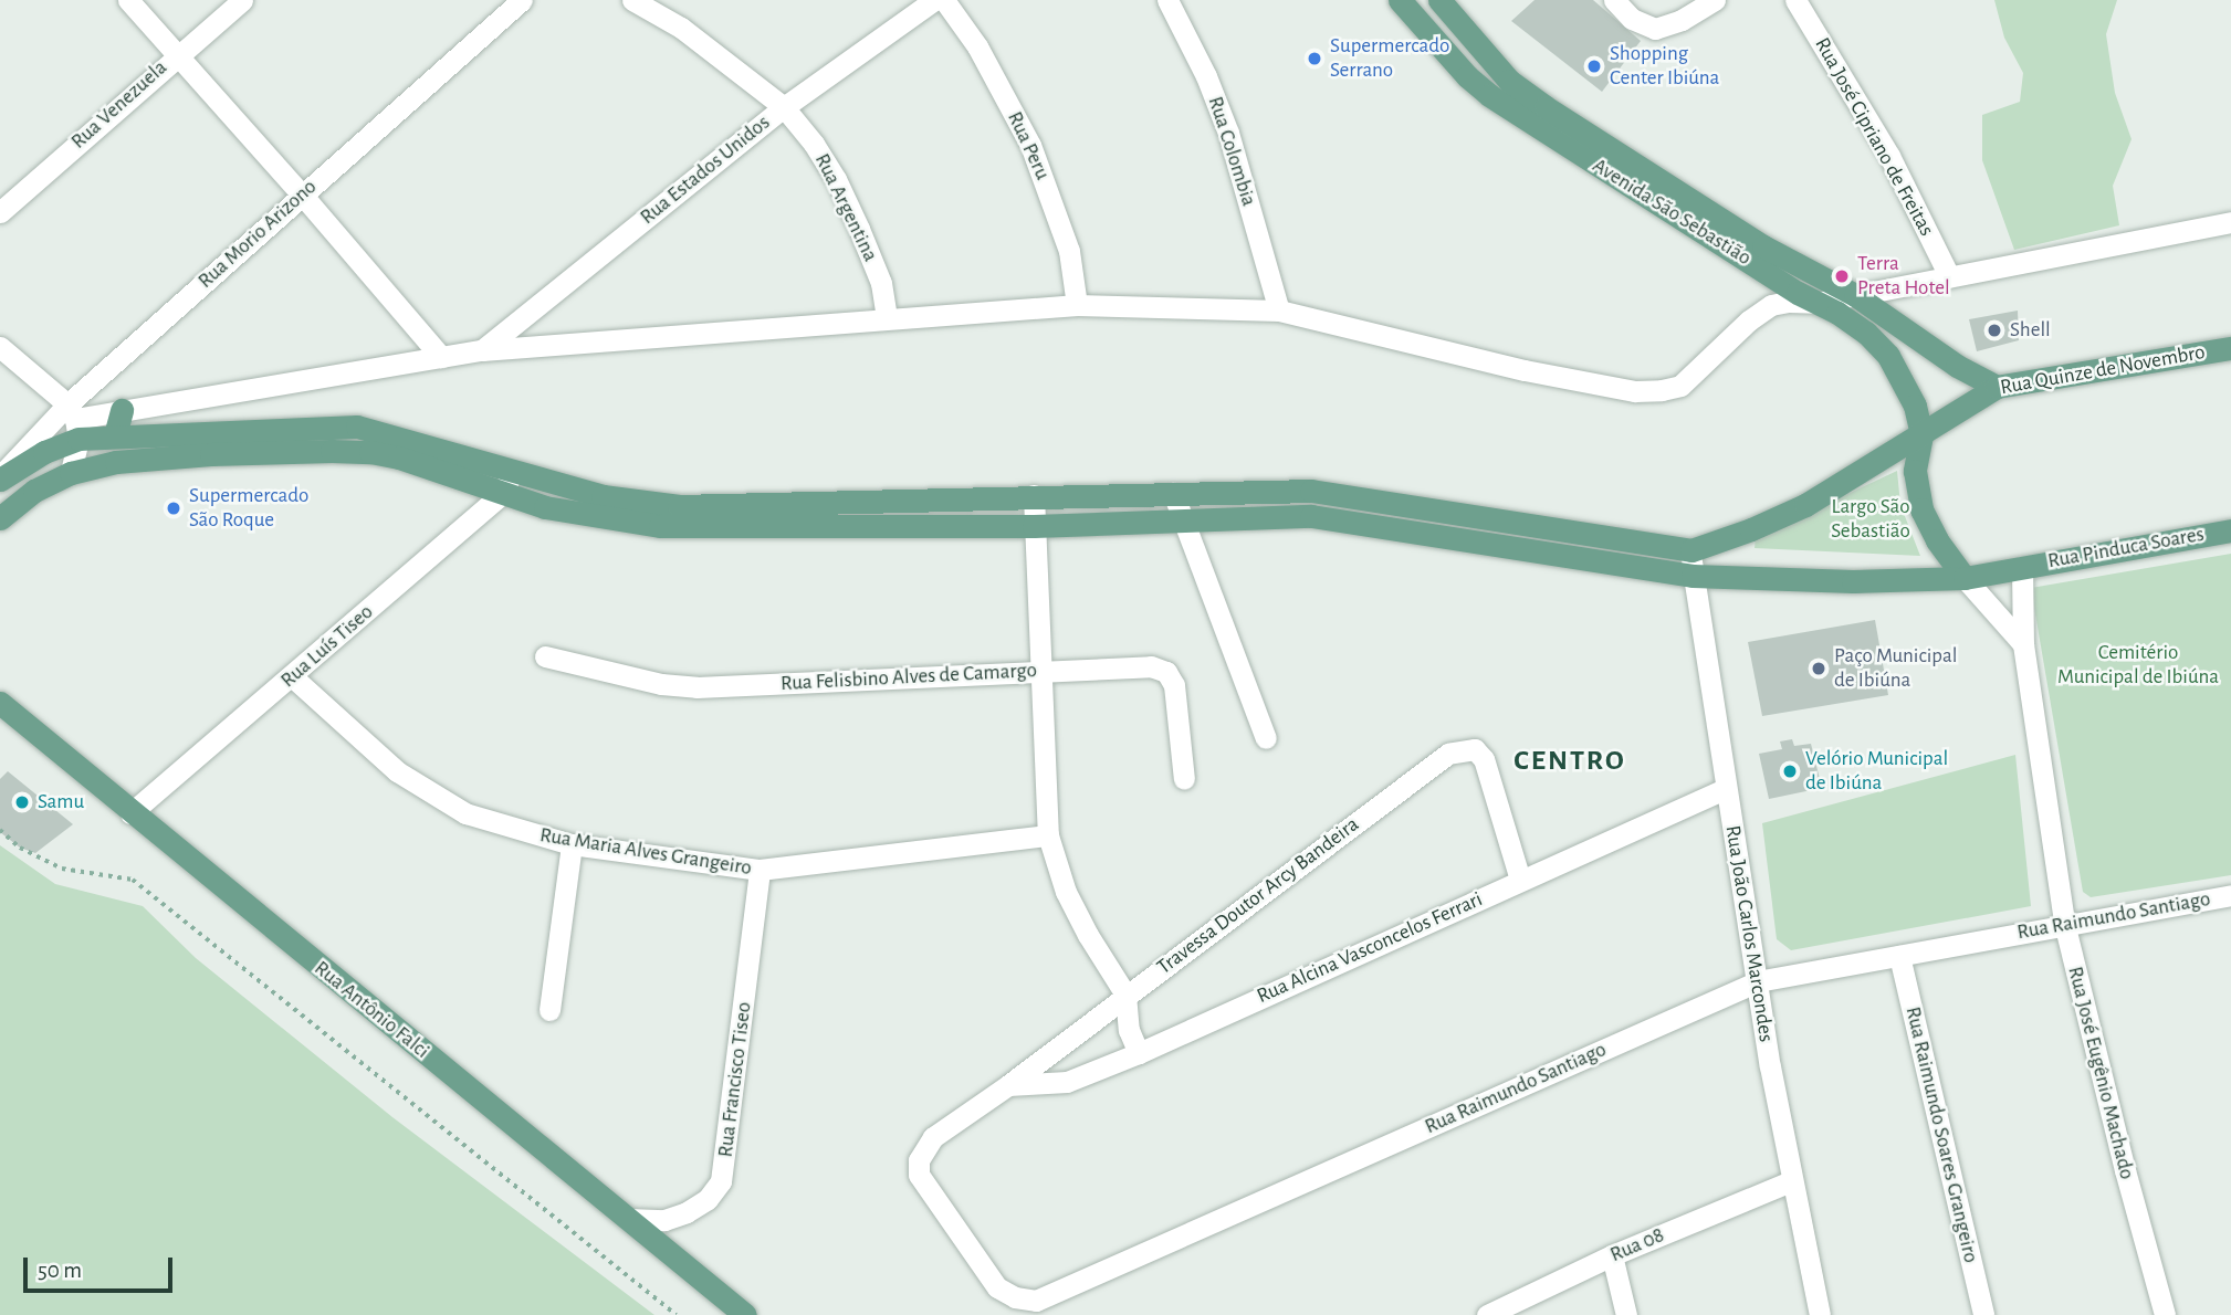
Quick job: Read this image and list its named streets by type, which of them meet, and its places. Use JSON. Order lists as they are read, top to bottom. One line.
{"streets":{"main road":["Avenida São Sebastião","Rua Quinze de Novembro","Rua Pinduca Soares","Rua Antônio Falci"],"street":["Rua Venezuela","Rua José Cipriano de Freitas","Rua Peru","Rua Colombia","Rua Estados Unidos","Rua Argentina","Rua Morio Arizono","Rua Luís Tiseo","Rua Felisbino Alves de Camargo","Rua Maria Alves Grangeiro","Travessa Doutor Arcy Bandeira","Rua Raimundo Santiago","Rua João Carlos Marcondes","Rua Alcina Vasconcelos Ferrari","Rua José Eugênio Machado","Rua Francisco Tiseo","Rua Raimundo Soares Grangeiro","Rua 08"]},"crossings":[["Rua Estados Unidos","Rua Argentina"],["Avenida São Sebastião","Rua Quinze de Novembro"],["Rua Quinze de Novembro","Rua João Carlos Marcondes"],["Rua Pinduca Soares","Rua Luís Tiseo"],["Rua Pinduca Soares","Rua João Carlos Marcondes"],["Rua Pinduca Soares","Rua José Eugênio Machado"],["Rua Luís Tiseo","Rua Maria Alves Grangeiro"],["Rua Luís Tiseo","Rua Antônio Falci"],["Rua Maria Alves Grangeiro","Rua Francisco Tiseo"],["Travessa Doutor Arcy Bandeira","Rua Raimundo Santiago"],["Travessa Doutor Arcy Bandeira","Rua Alcina Vasconcelos Ferrari"],["Rua Raimundo Santiago","Rua João Carlos Marcondes"],["Rua Raimundo Santiago","Rua José Eugênio Machado"],["Rua Raimundo Santiago","Rua Raimundo Soares Grangeiro"],["Rua João Carlos Marcondes","Rua Alcina Vasconcelos Ferrari"],["Rua João Carlos Marcondes","Rua 08"],["Rua Antônio Falci","Rua Francisco Tiseo"]],"districts":["CENTRO"],"parks":["Largo São Sebastião","Cemitério Municipal de Ibiúna"],"places":["Supermercado Serrano","Shopping Center Ibiúna","Terra Preta Hotel","Shell","Supermercado São Roque","Paço Municipal de Ibiúna","Velório Municipal de Ibiúna","Samu"],"scale_bar":"50 m"}
